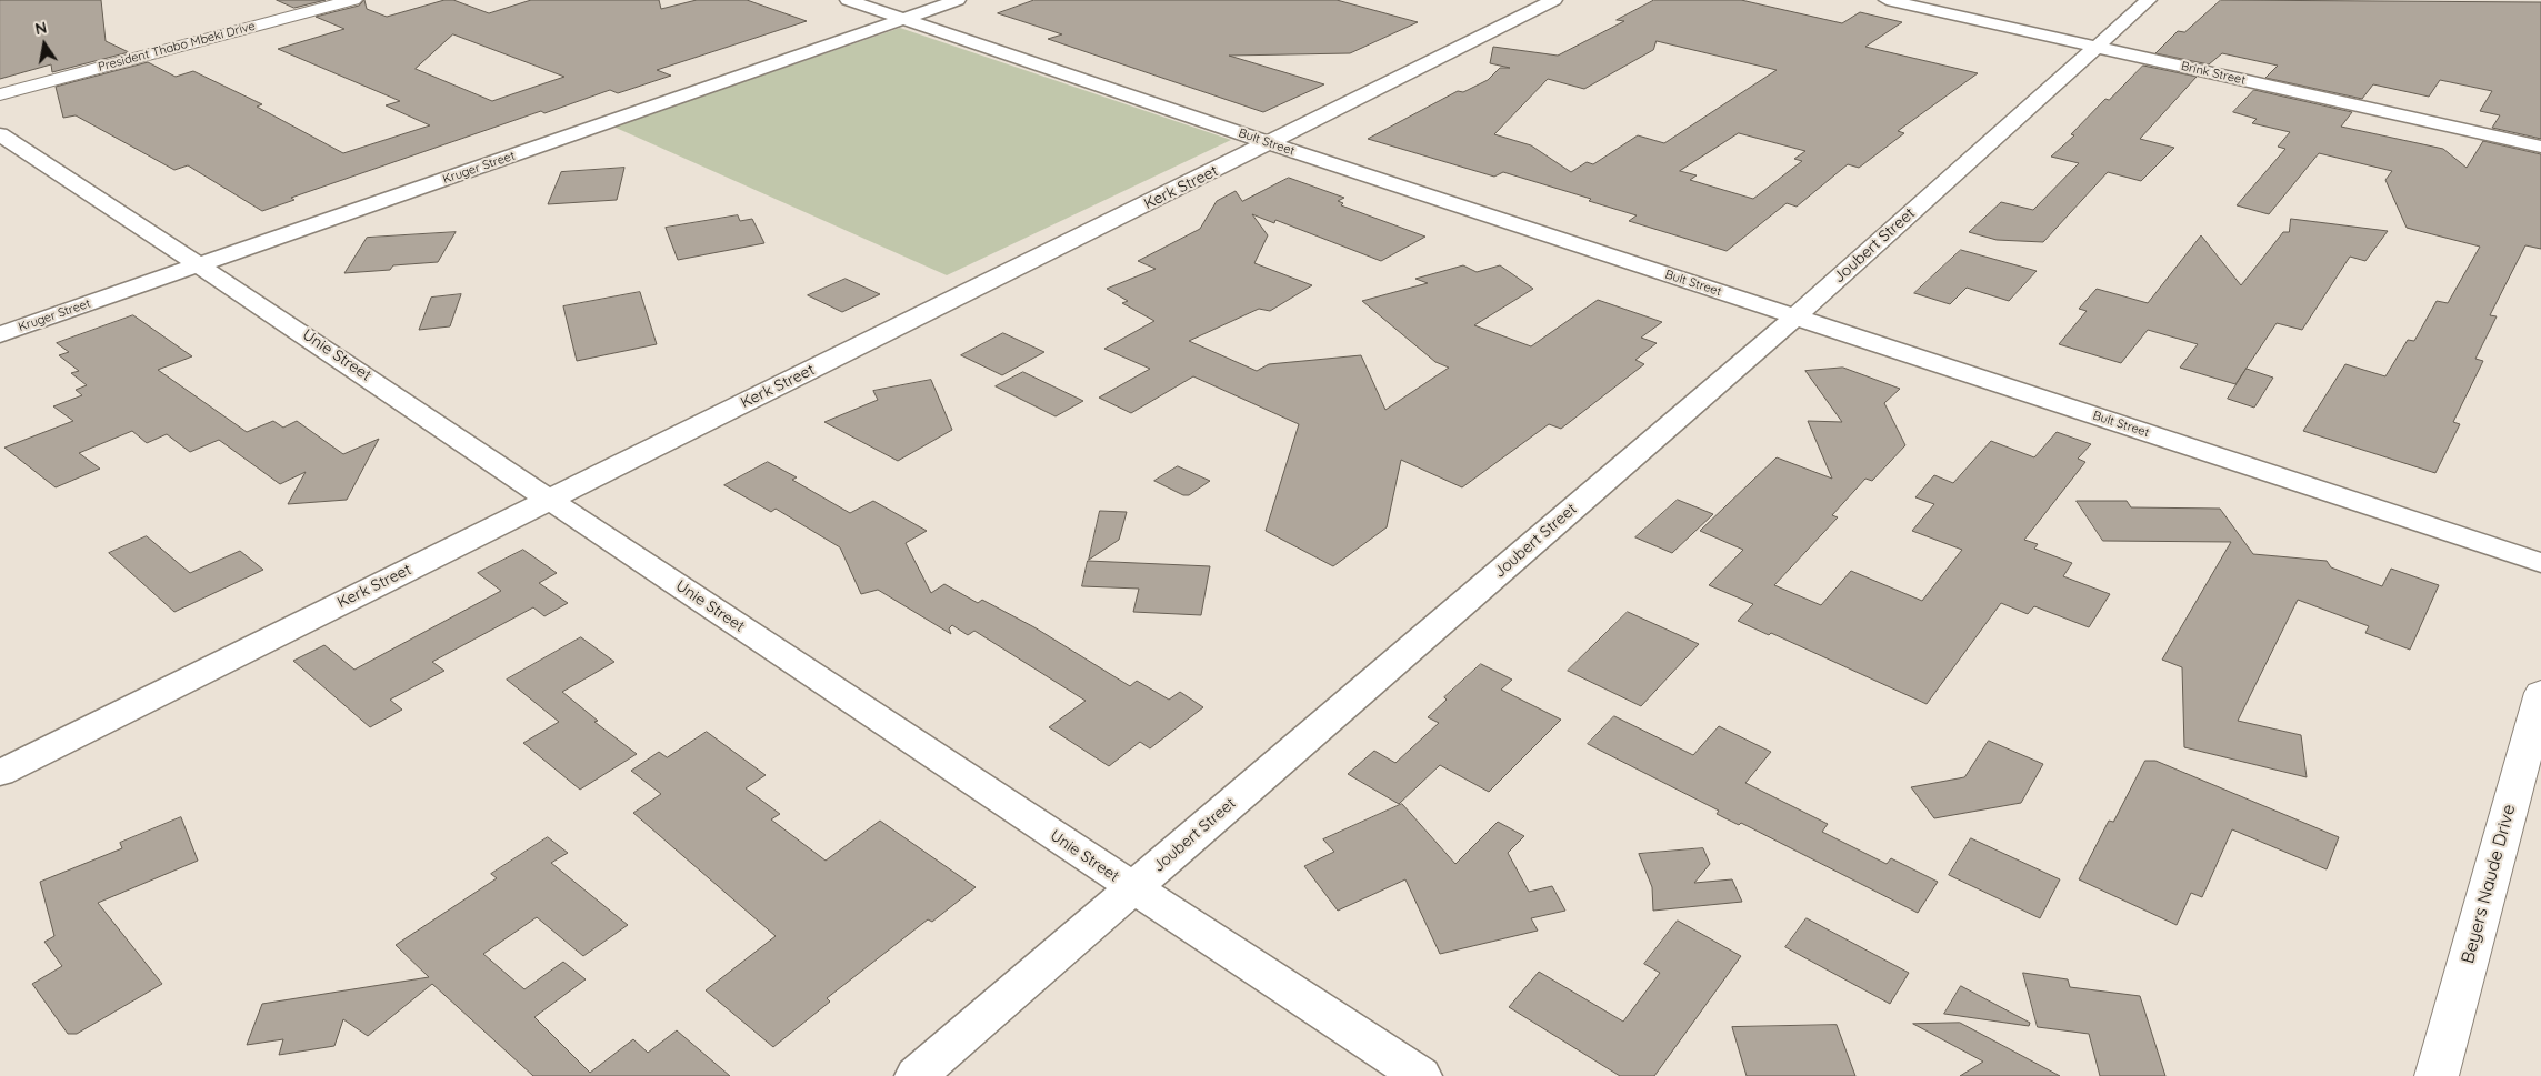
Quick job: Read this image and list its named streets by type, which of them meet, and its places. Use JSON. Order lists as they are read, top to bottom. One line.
{"streets":{"street":["President Thabo Mbeki Drive","Brink Street","Bult Street","Kruger Street","Kerk Street","Joubert Street","Unie Street","Beyers Naude Drive"]},"crossings":[["Brink Street","Joubert Street"],["Bult Street","Kruger Street"],["Bult Street","Kerk Street"],["Bult Street","Joubert Street"],["Kruger Street","Unie Street"],["Kerk Street","Unie Street"],["Joubert Street","Unie Street"]],"north":"top"}
